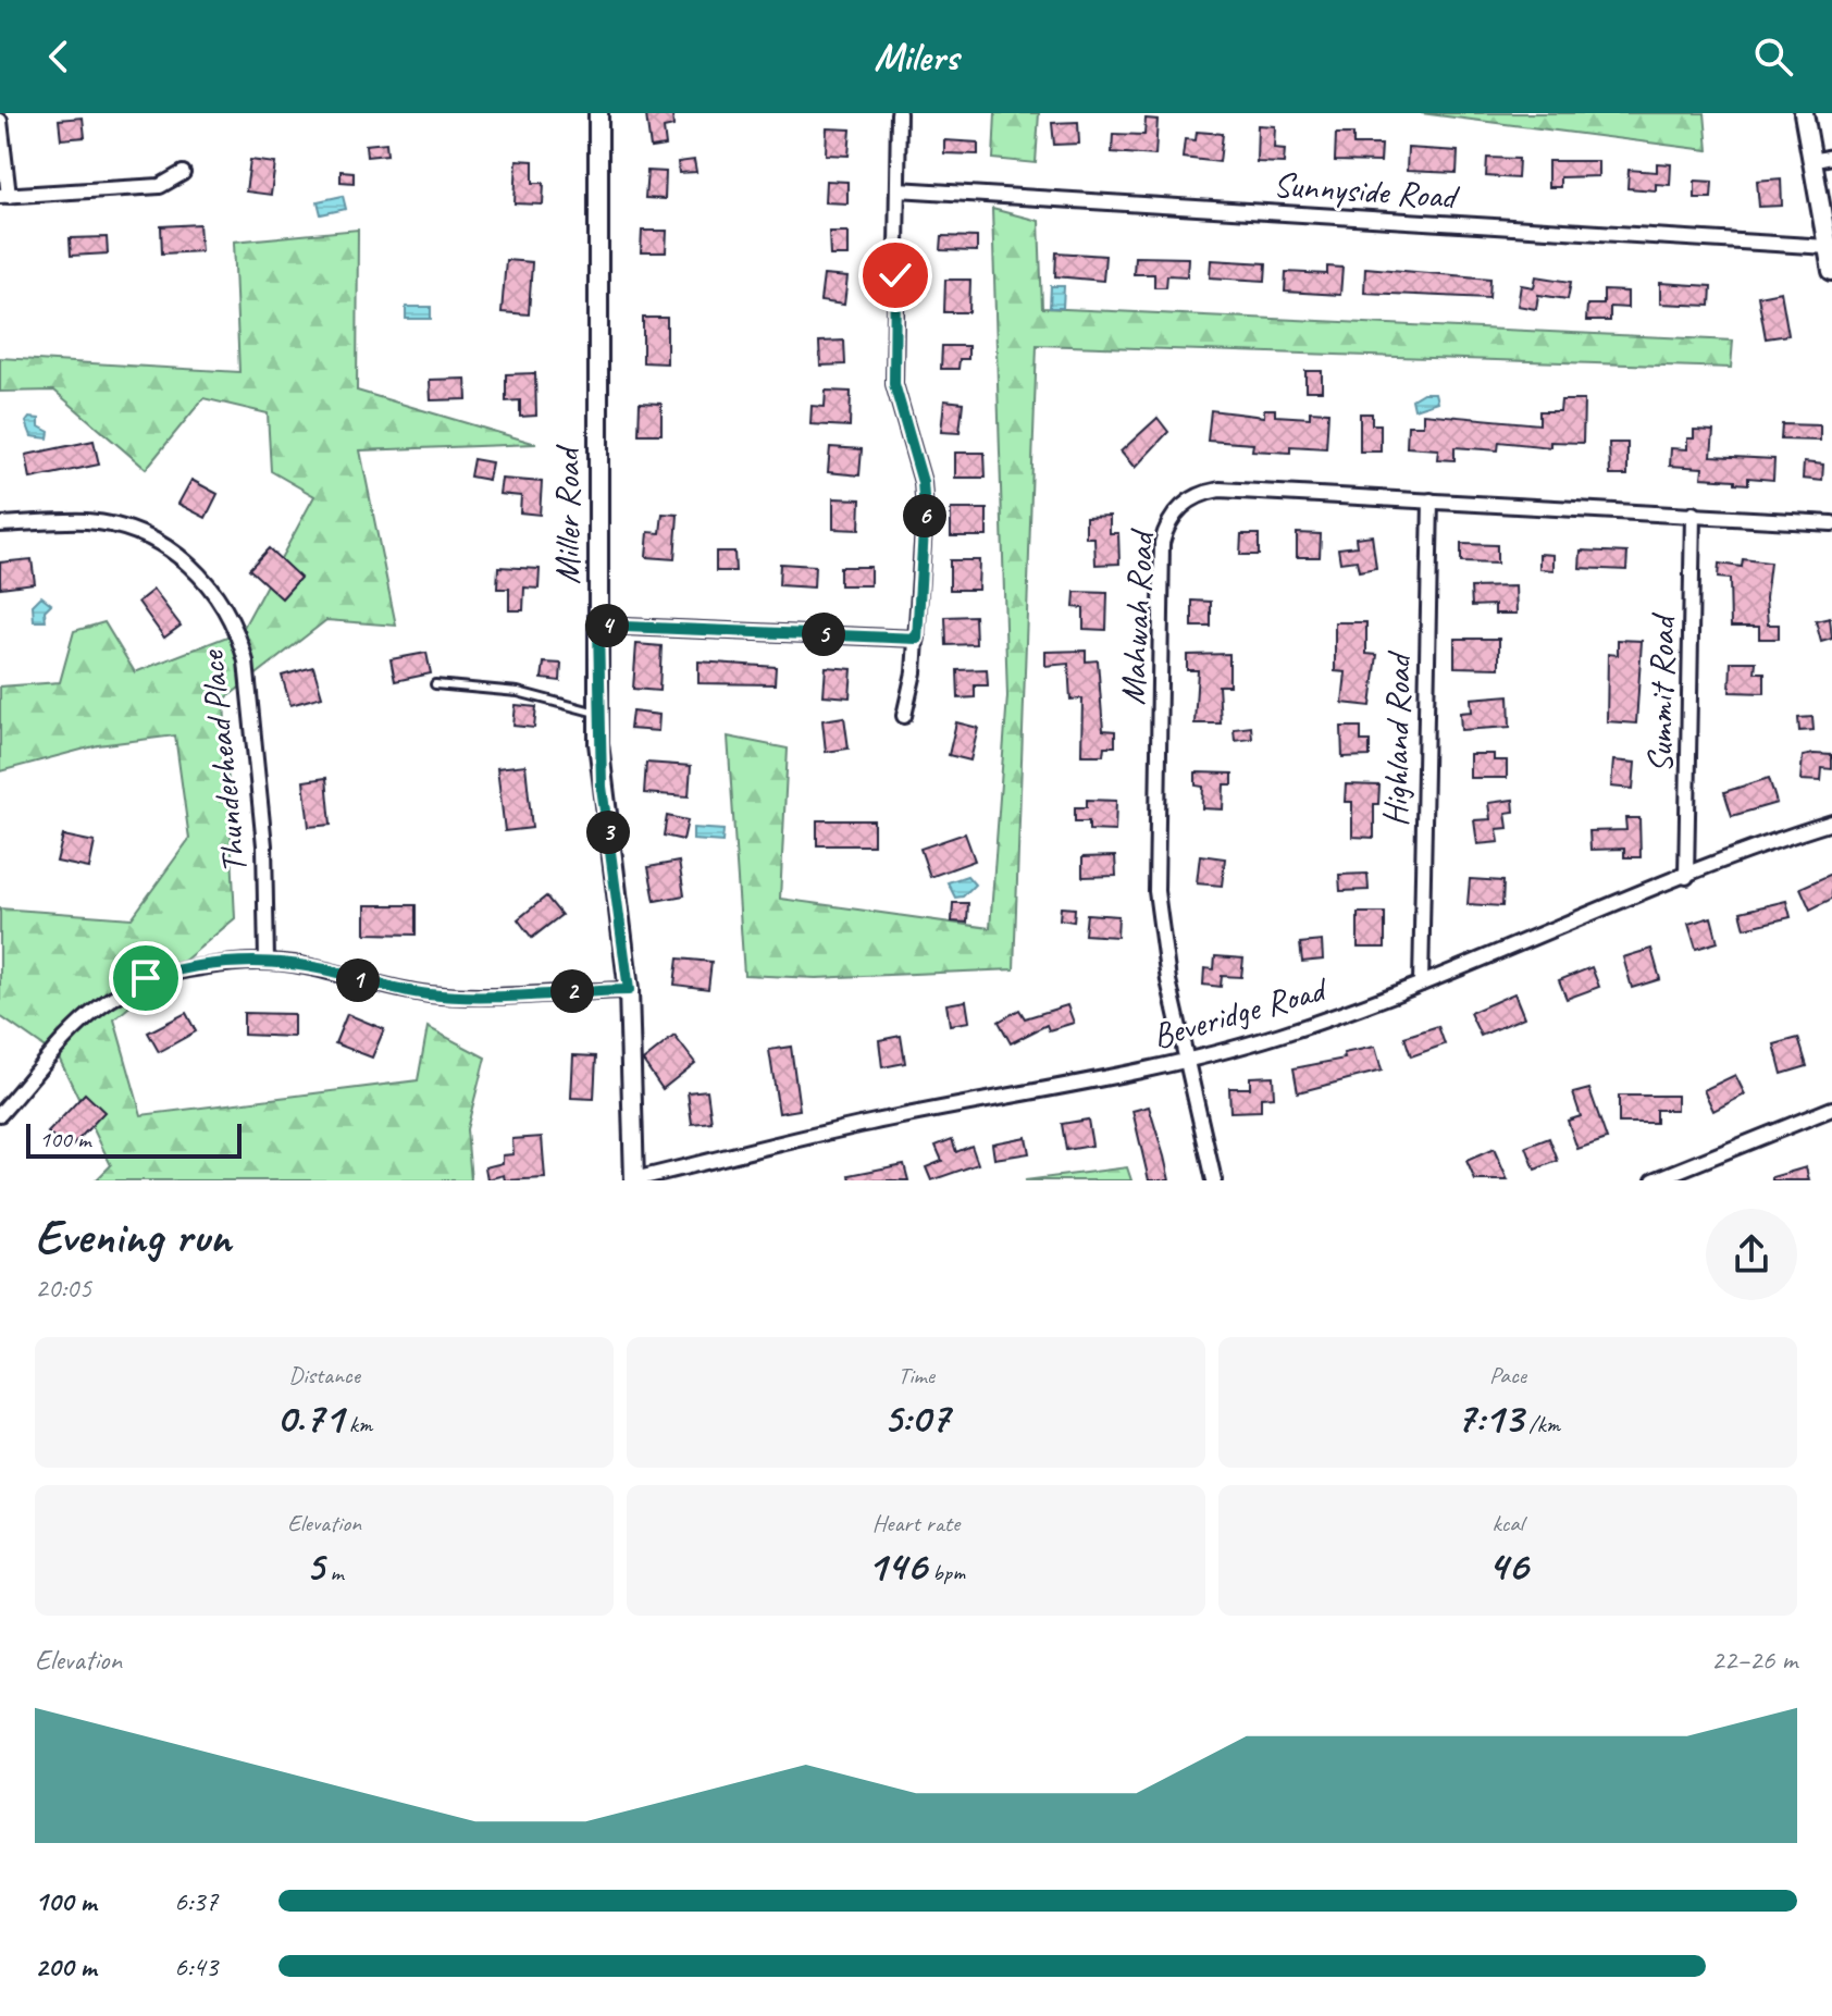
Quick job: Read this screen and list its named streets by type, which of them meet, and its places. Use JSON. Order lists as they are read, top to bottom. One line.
{"streets":{"street":["Sunnyside Road","Miller Road","Mahwah Road","Summit Road","Highland Road","Thunderhead Place","Beveridge Road"]},"crossings":[["Miller Road","Beveridge Road"],["Mahwah Road","Summit Road"],["Mahwah Road","Highland Road"],["Mahwah Road","Beveridge Road"],["Summit Road","Beveridge Road"],["Highland Road","Beveridge Road"]],"scale_bar":"100 m","page":{"header":"Milers","pins":["6","4","5","3","1","2"],"scale":"100 m","heading":["Evening run","20:05"],"stats":[["Distance","0.71 km"],["Time","5:07"],["Pace","7:13 /km"],["Elevation","5 m"],["Heart rate","146 bpm"],["kcal","46"]],"chart":["Elevation","22–26 m"],"list":[{"name":"100 m","note":"6:37"},{"name":"200 m","note":"6:43"}]}}
